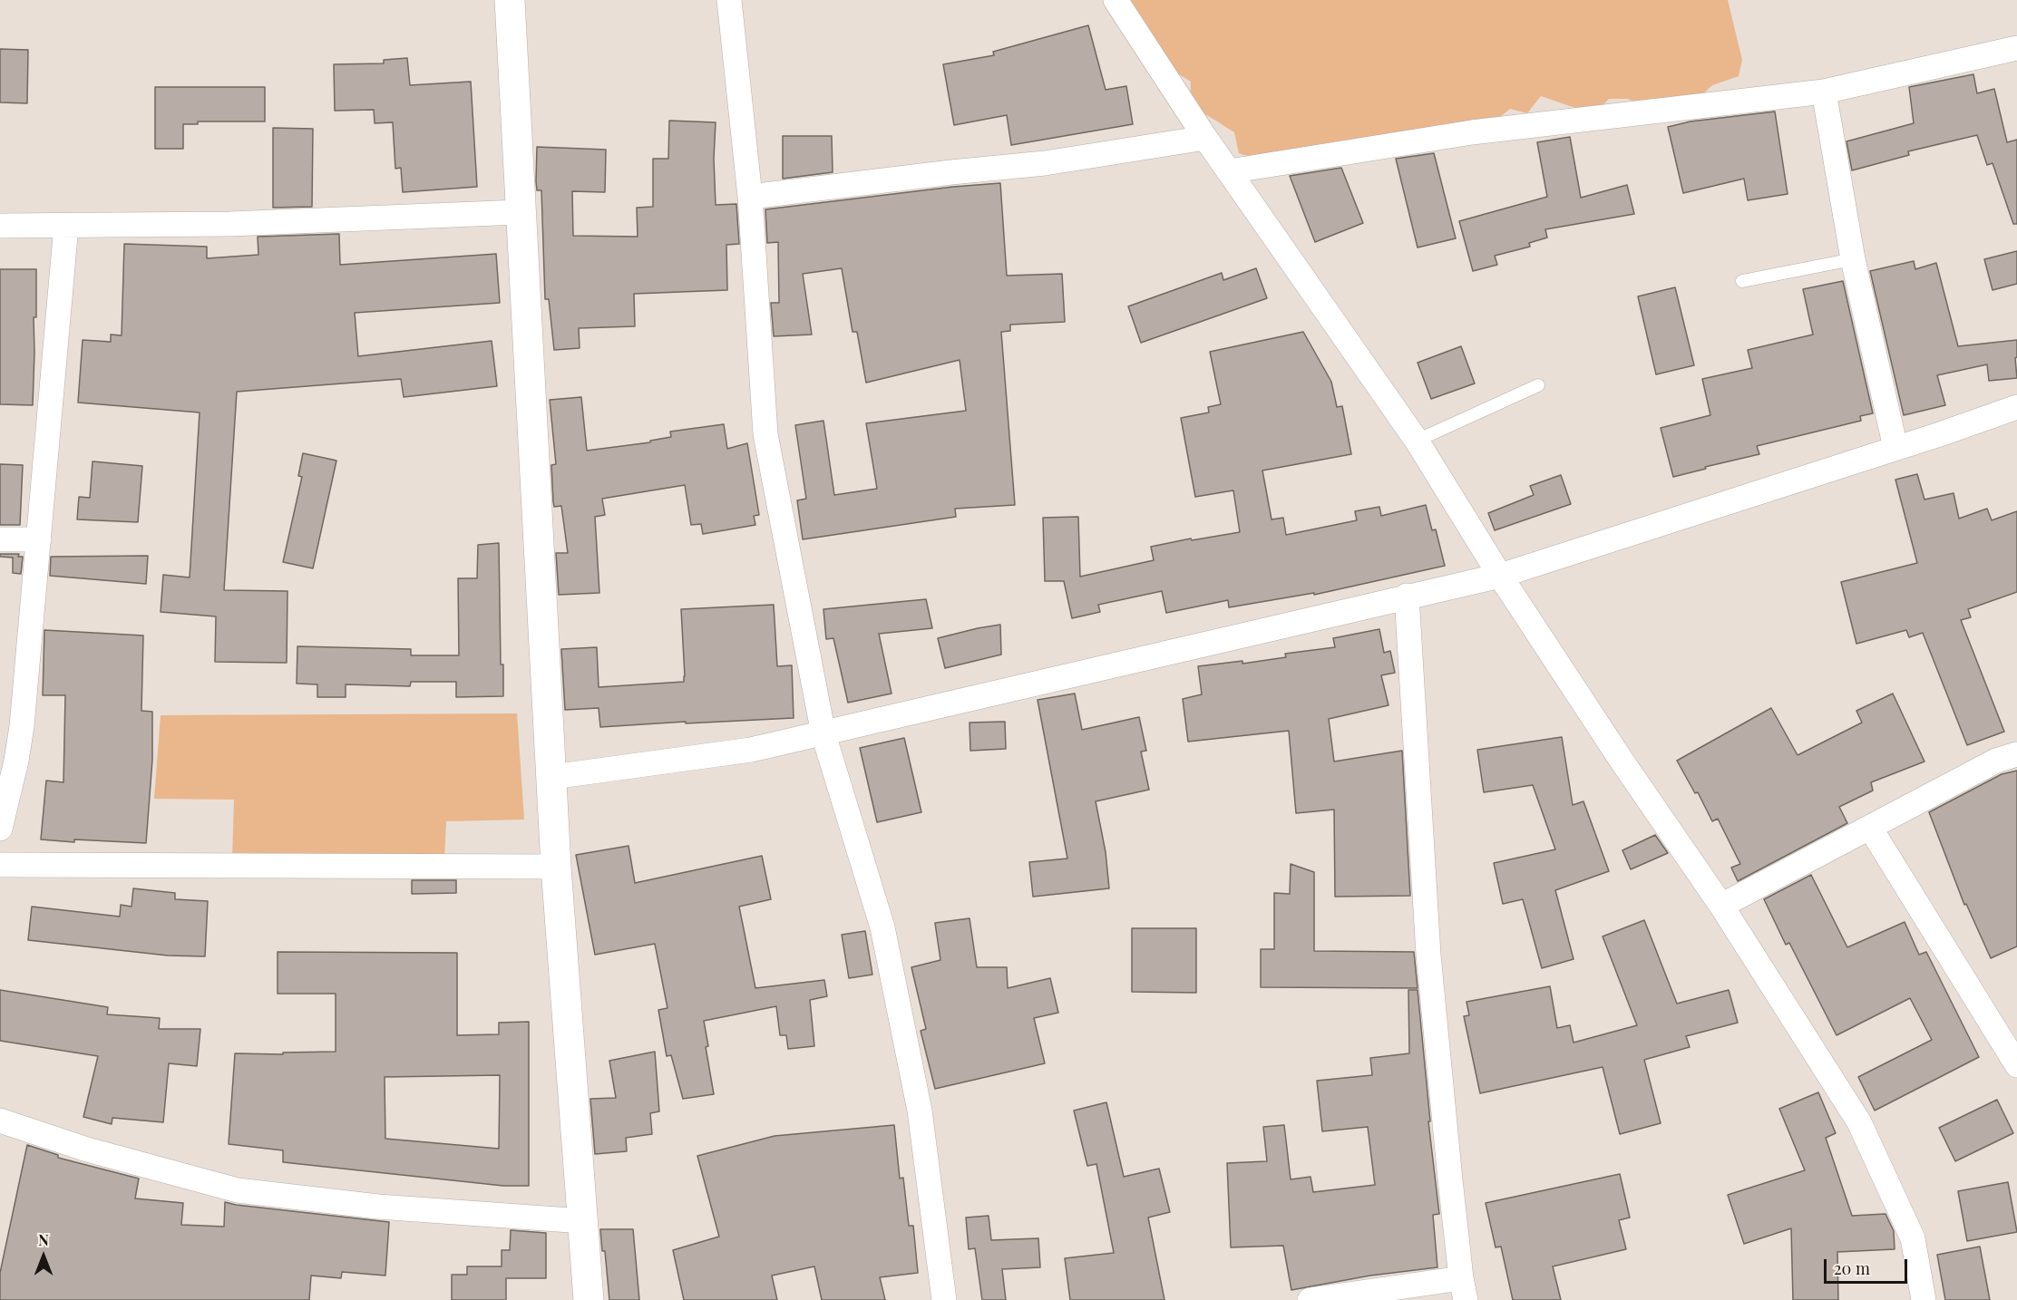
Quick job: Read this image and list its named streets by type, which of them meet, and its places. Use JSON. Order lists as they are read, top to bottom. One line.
{"scale_bar":"20 m","north":"top"}
